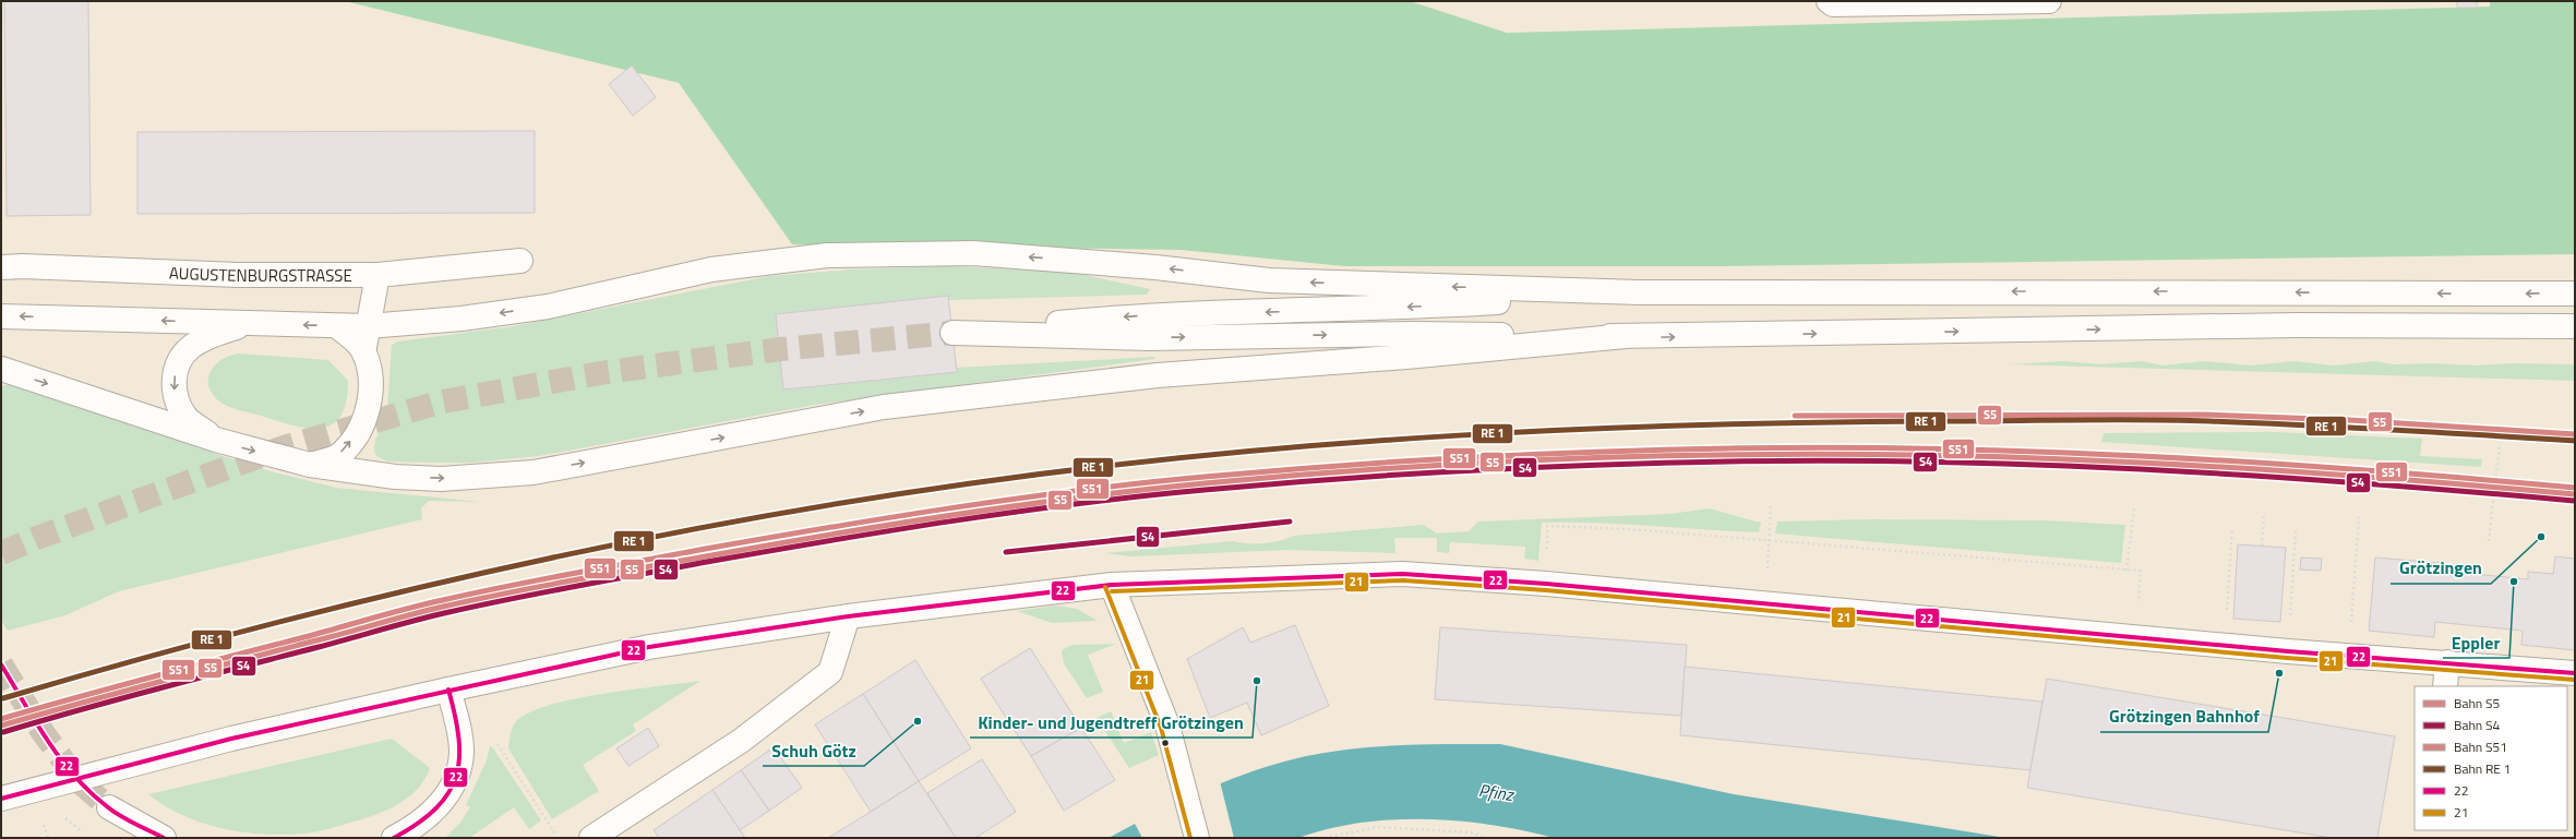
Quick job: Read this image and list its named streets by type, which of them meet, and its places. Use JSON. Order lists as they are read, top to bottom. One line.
{"streets":{"main road":["AUGUSTENBURGSTRASSE"]},"water":["Pfinz"],"places":["Grötzingen","Eppler","Grötzingen Bahnhof","Kinder- und Jugendtreff Grötzingen","Schuh Götz"],"lines":["rail line S5","rail line S51","rail line S4","transit line 22","transit line 21"],"legend":["Bahn S5","Bahn S4","Bahn S51","Bahn RE 1","22","21"]}
